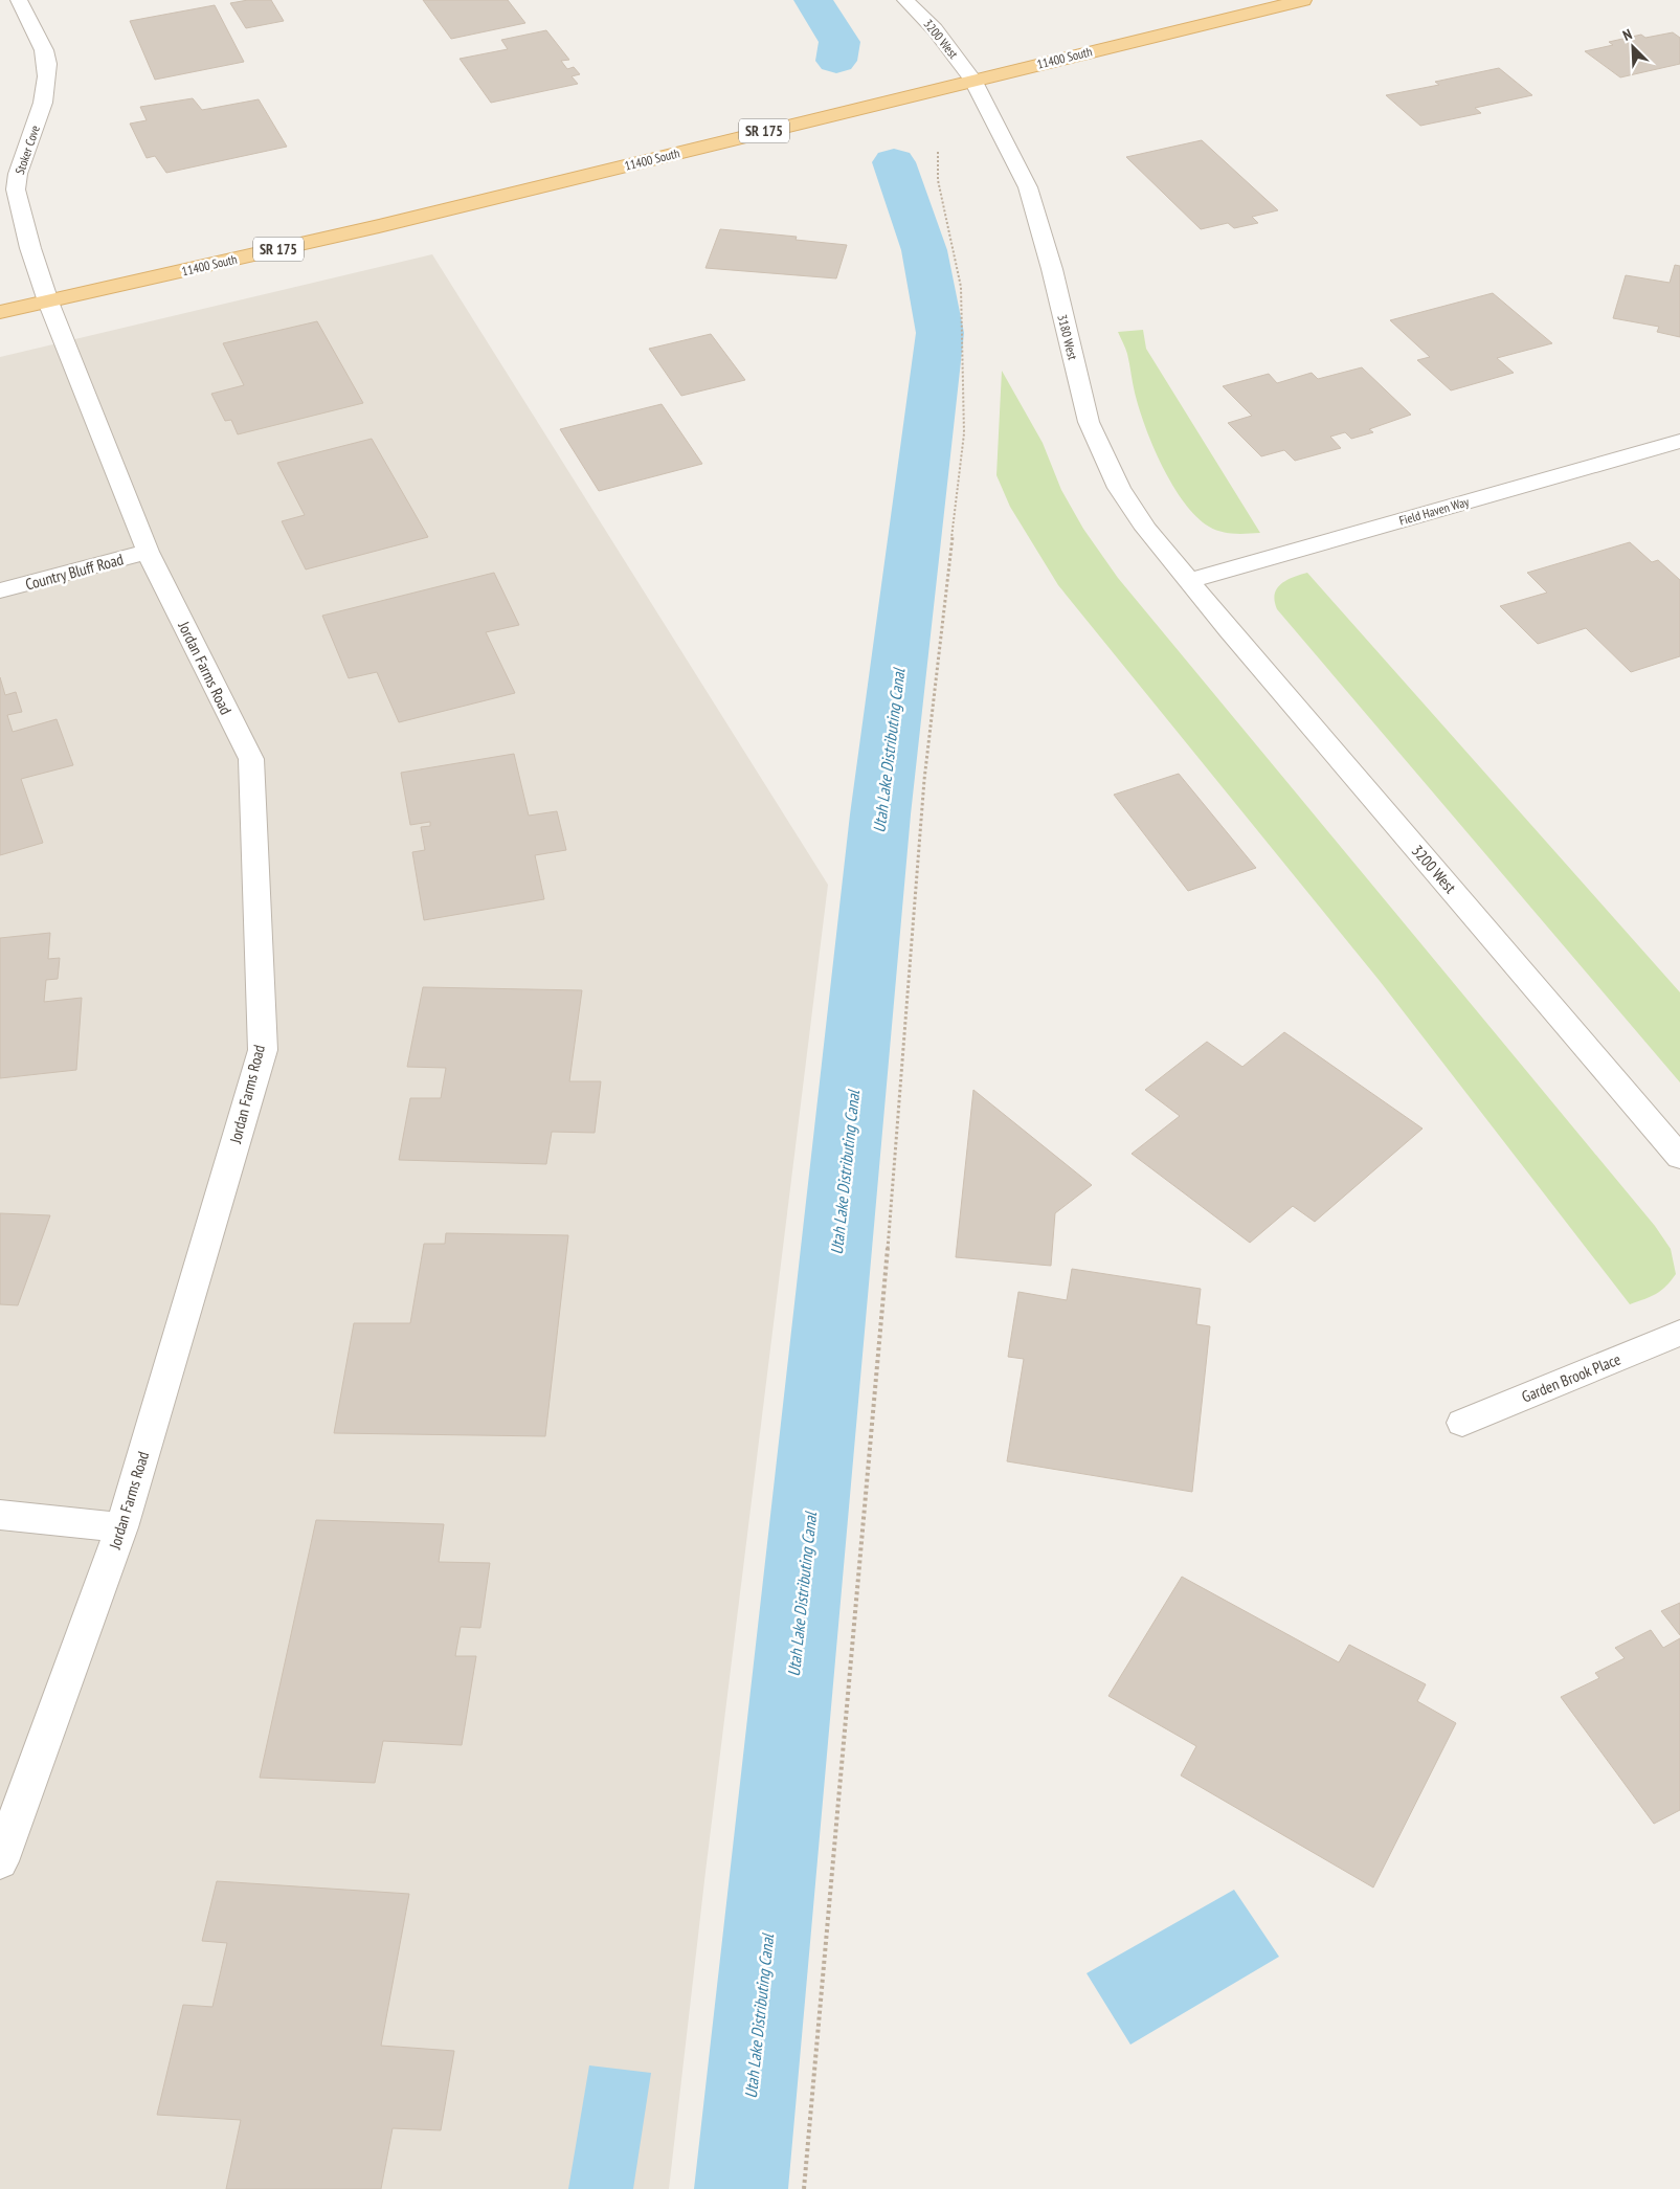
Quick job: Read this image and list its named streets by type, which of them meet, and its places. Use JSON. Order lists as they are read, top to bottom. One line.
{"streets":{"main road":["11400 South","SR 175"],"street":["3200 West","Stoker Cove","3180 West","Field Haven Way","Country Bluff Road","Jordan Farms Road","Garden Brook Place"]},"crossings":[["3200 West","11400 South"],["3200 West","3180 West"],["3200 West","Field Haven Way"],["11400 South","Stoker Cove"],["11400 South","3180 West"],["11400 South","Jordan Farms Road"],["Stoker Cove","Jordan Farms Road"],["3180 West","Field Haven Way"],["Country Bluff Road","Jordan Farms Road"]],"water":["Utah Lake Distributing Canal"],"north":"top left"}
